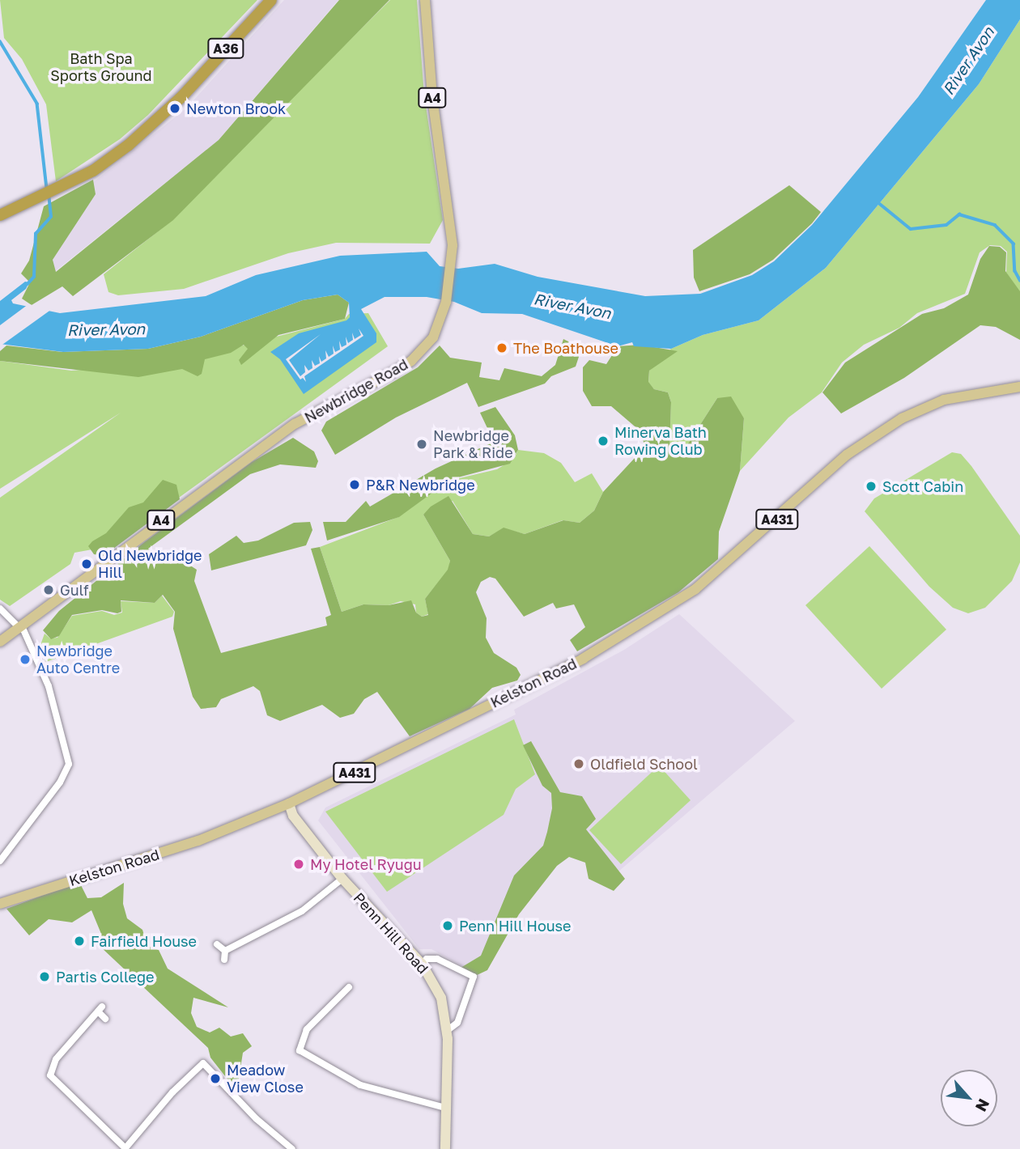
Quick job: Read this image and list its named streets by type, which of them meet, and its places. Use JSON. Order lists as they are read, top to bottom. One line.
{"streets":{"highway":["A36"],"main road":["A4","Newbridge Road","A431","Kelston Road"],"street":["Penn Hill Road"]},"crossings":[["Kelston Road","Penn Hill Road"]],"water":["River Avon"],"parks":["Bath Spa Sports Ground"],"places":["Newton Brook","The Boathouse","Minerva Bath Rowing Club","Newbridge Park & Ride","P&R Newbridge","Scott Cabin","Old Newbridge Hill","Gulf","Newbridge Auto Centre","Oldfield School","My Hotel Ryugu","Penn Hill House","Fairfield House","Partis College","Meadow View Close"],"north":"bottom right"}
